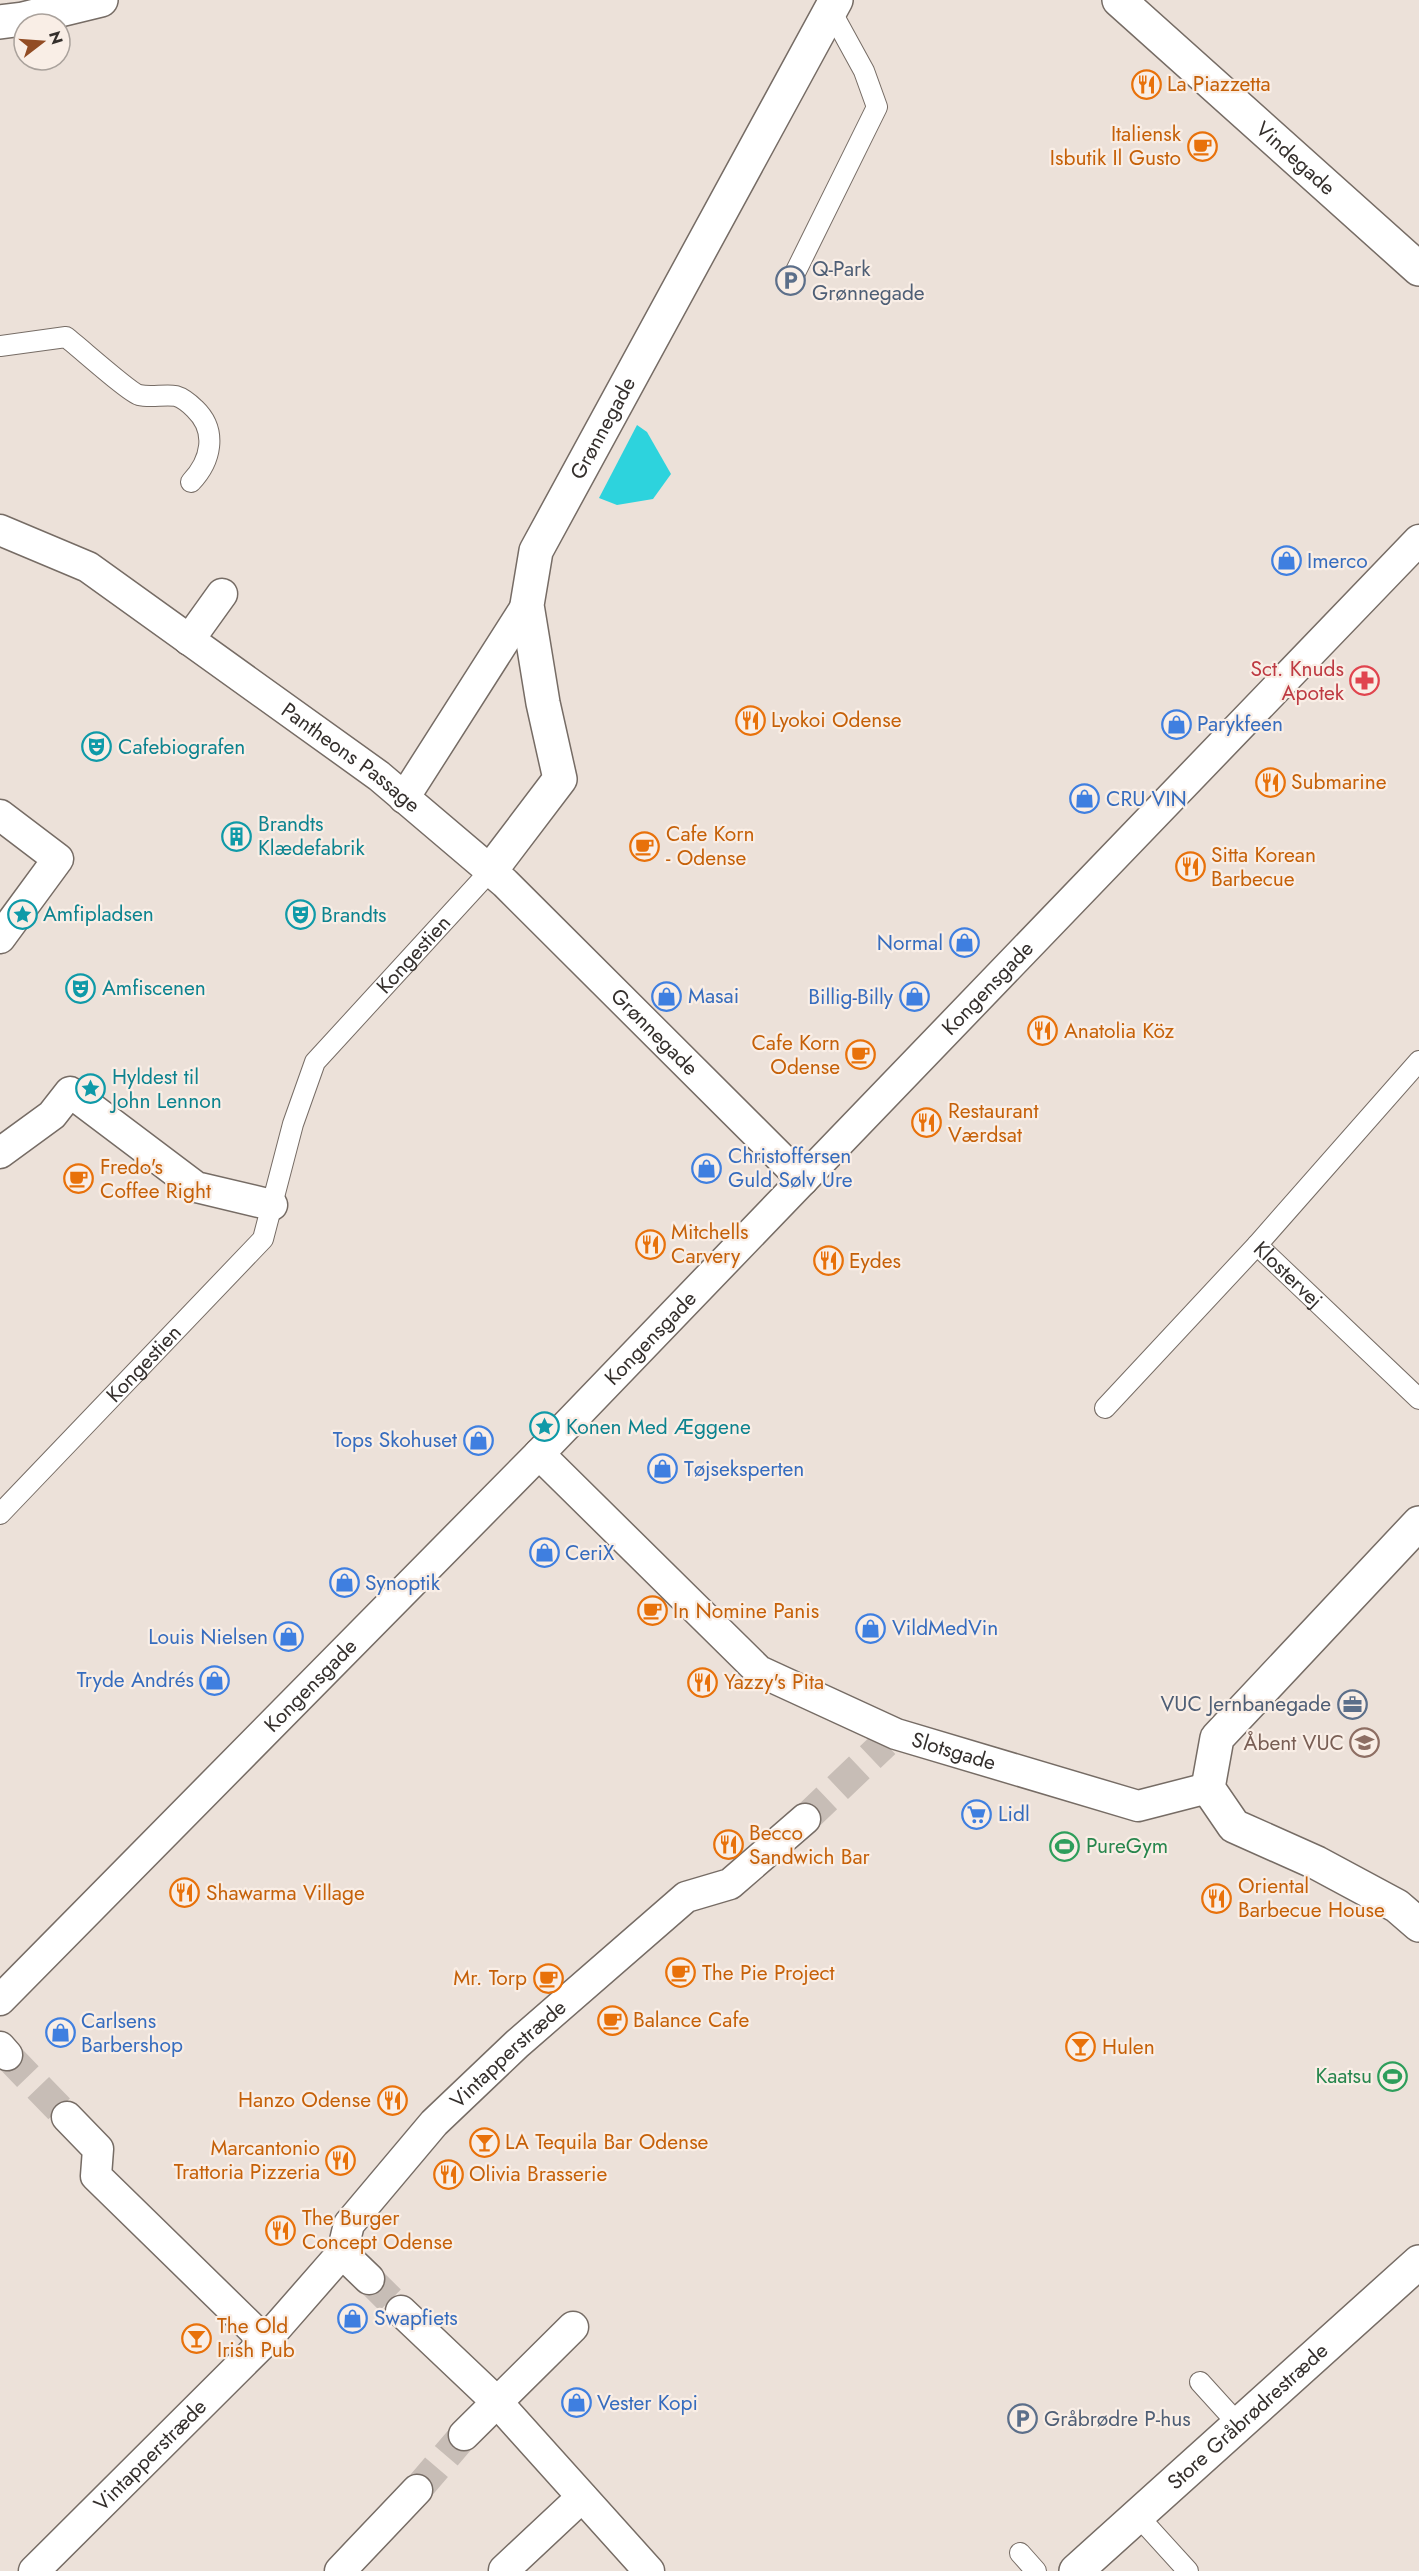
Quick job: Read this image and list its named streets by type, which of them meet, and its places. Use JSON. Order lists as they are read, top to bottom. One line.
{"streets":{"street":["Vindegade","Grønnegade","Pantheons Passage","Kongensgade","Slotsgade","Vintapperstræde","Store Gråbrødrestræde"],"lane":["Kongestien","Klostervej"]},"crossings":[["Grønnegade","Pantheons Passage"],["Grønnegade","Kongestien"],["Grønnegade","Kongensgade"],["Pantheons Passage","Kongestien"],["Kongensgade","Slotsgade"]],"places":{"restaurant":["La Piazzetta","Lyokoi Odense","Submarine","Sitta Korean Barbecue","Anatolia Köz","Restaurant Værdsat","Mitchells Carvery","Eydes","Yazzy's Pita","Becco Sandwich Bar","Shawarma Village","Oriental Barbecue House","Hanzo Odense","Marcantonio Trattoria Pizzeria","Olivia Brasserie","The Burger Concept Odense"],"cafe":["Italiensk Isbutik Il Gusto","Cafe Korn - Odense","Cafe Korn Odense","Fredo's Coffee Right","In Nomine Panis","The Pie Project","Mr. Torp","Balance Cafe"],"parking":["Q-Park Grønnegade","Gråbrødre P-hus"],"shop":["Imerco","Parykfeen","CRU VIN","Normal","Masai","Billig-Billy","Christoffersen Guld Sølv Ure","Tops Skohuset","Tøjseksperten","CeriX","Synoptik","VildMedVin","Louis Nielsen","Tryde Andrés","Carlsens Barbershop","Swapfiets","Vester Kopi"],"pharmacy":["Sct. Knuds Apotek"],"theatre":["Cafebiografen","Brandts","Amfiscenen"],"building":["Brandts Klædefabrik"],"place":["Amfipladsen","Hyldest til John Lennon","Konen Med Æggene"],"office":["VUC Jernbanegade"],"school or university":["Åbent VUC"],"supermarket":["Lidl"],"sports":["PureGym","Kaatsu"],"bar":["Hulen","LA Tequila Bar Odense","The Old Irish Pub"]},"north":"right"}
